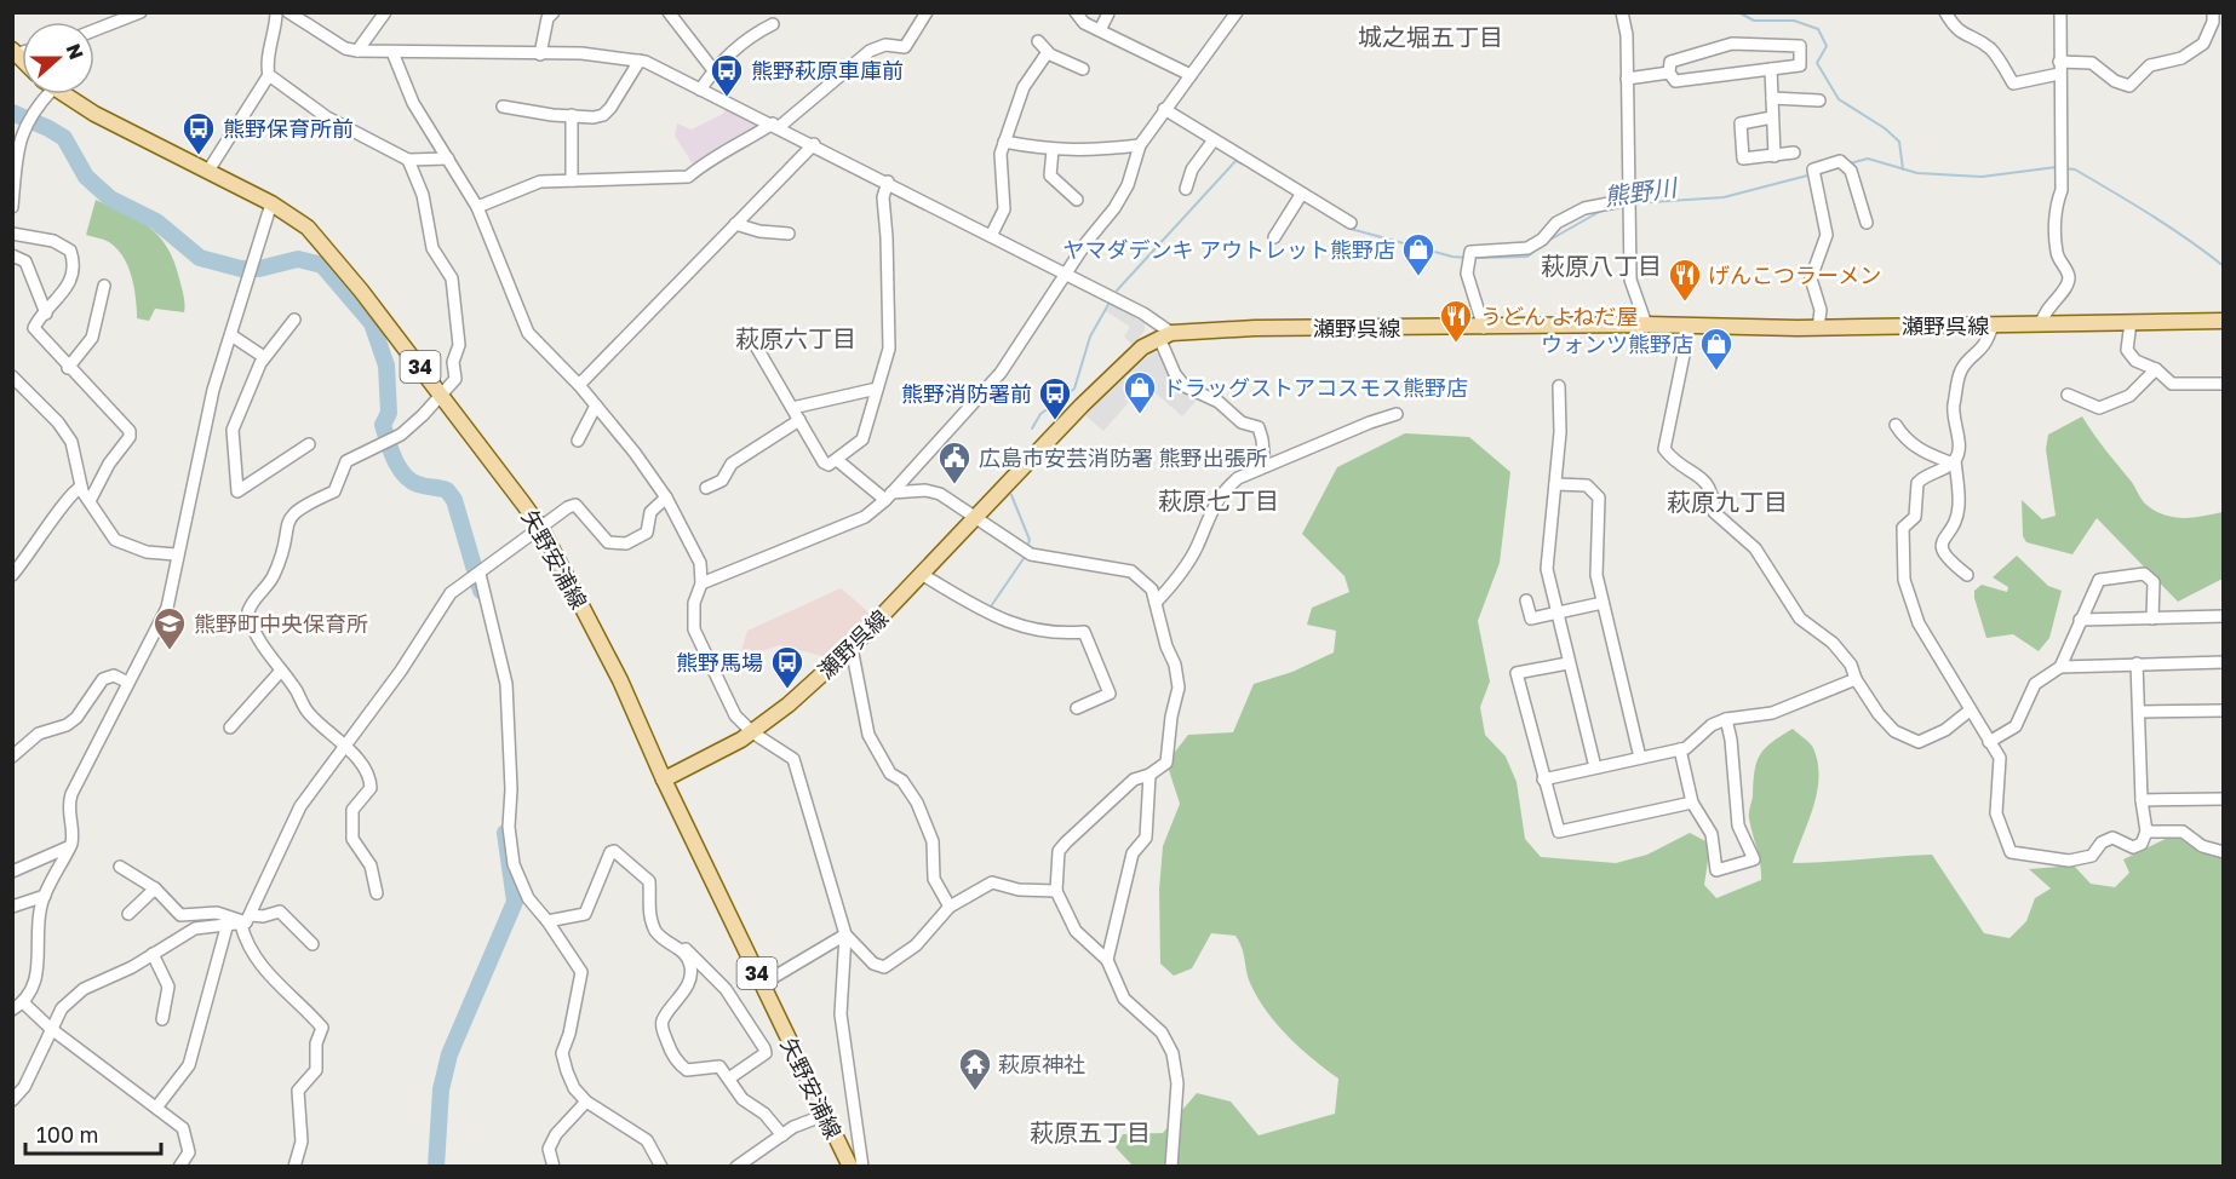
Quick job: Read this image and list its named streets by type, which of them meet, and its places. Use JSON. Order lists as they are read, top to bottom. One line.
{"streets":{"main road":["瀬野呉線","34","矢野安浦線"]},"crossings":[["瀬野呉線","矢野安浦線"]],"districts":["城之堀五丁目","萩原八丁目","萩原六丁目","萩原七丁目","萩原九丁目","萩原五丁目"],"water":["熊野川"],"places":{"bus stop":["熊野萩原車庫前","熊野保育所前","熊野消防署前","熊野馬場"],"shop":["ヤマダデンキ アウトレット熊野店","ウォンツ熊野店","ドラッグストアコスモス熊野店"],"restaurant":["げんこつラーメン","うどん よねだ屋"],"public building":["広島市安芸消防署 熊野出張所"],"school or university":["熊野町中央保育所"],"temple":["萩原神社"]},"scale_bar":"100 m","north":"right"}
